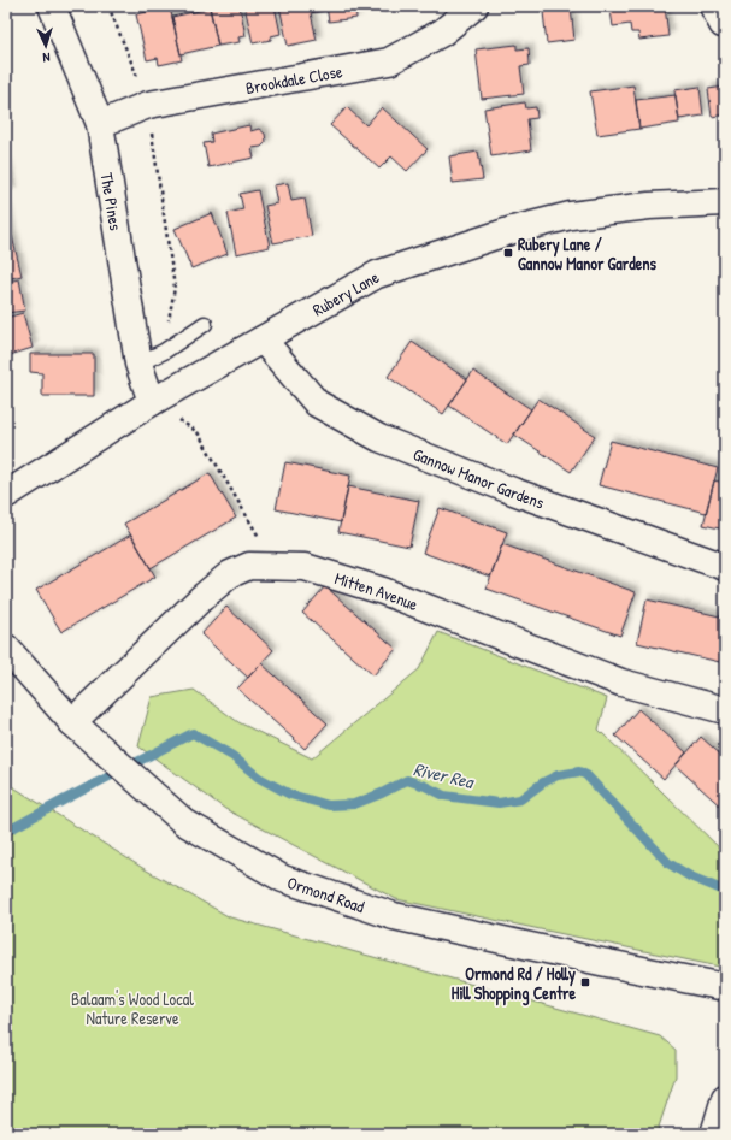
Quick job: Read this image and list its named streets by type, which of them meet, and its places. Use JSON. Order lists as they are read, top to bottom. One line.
{"streets":{"street":["Brookdale Close","The Pines","Rubery Lane","Gannow Manor Gardens","Mitten Avenue","Ormond Road"]},"crossings":[["Brookdale Close","The Pines"],["The Pines","Rubery Lane"],["Rubery Lane","Gannow Manor Gardens"],["Mitten Avenue","Ormond Road"]],"water":["River Rea"],"parks":["Balaam's Wood Local Nature Reserve"],"places":{"transit":["Rubery Lane / Gannow Manor Gardens","Ormond Rd / Holly Hill Shopping Centre"]},"north":"bottom"}
